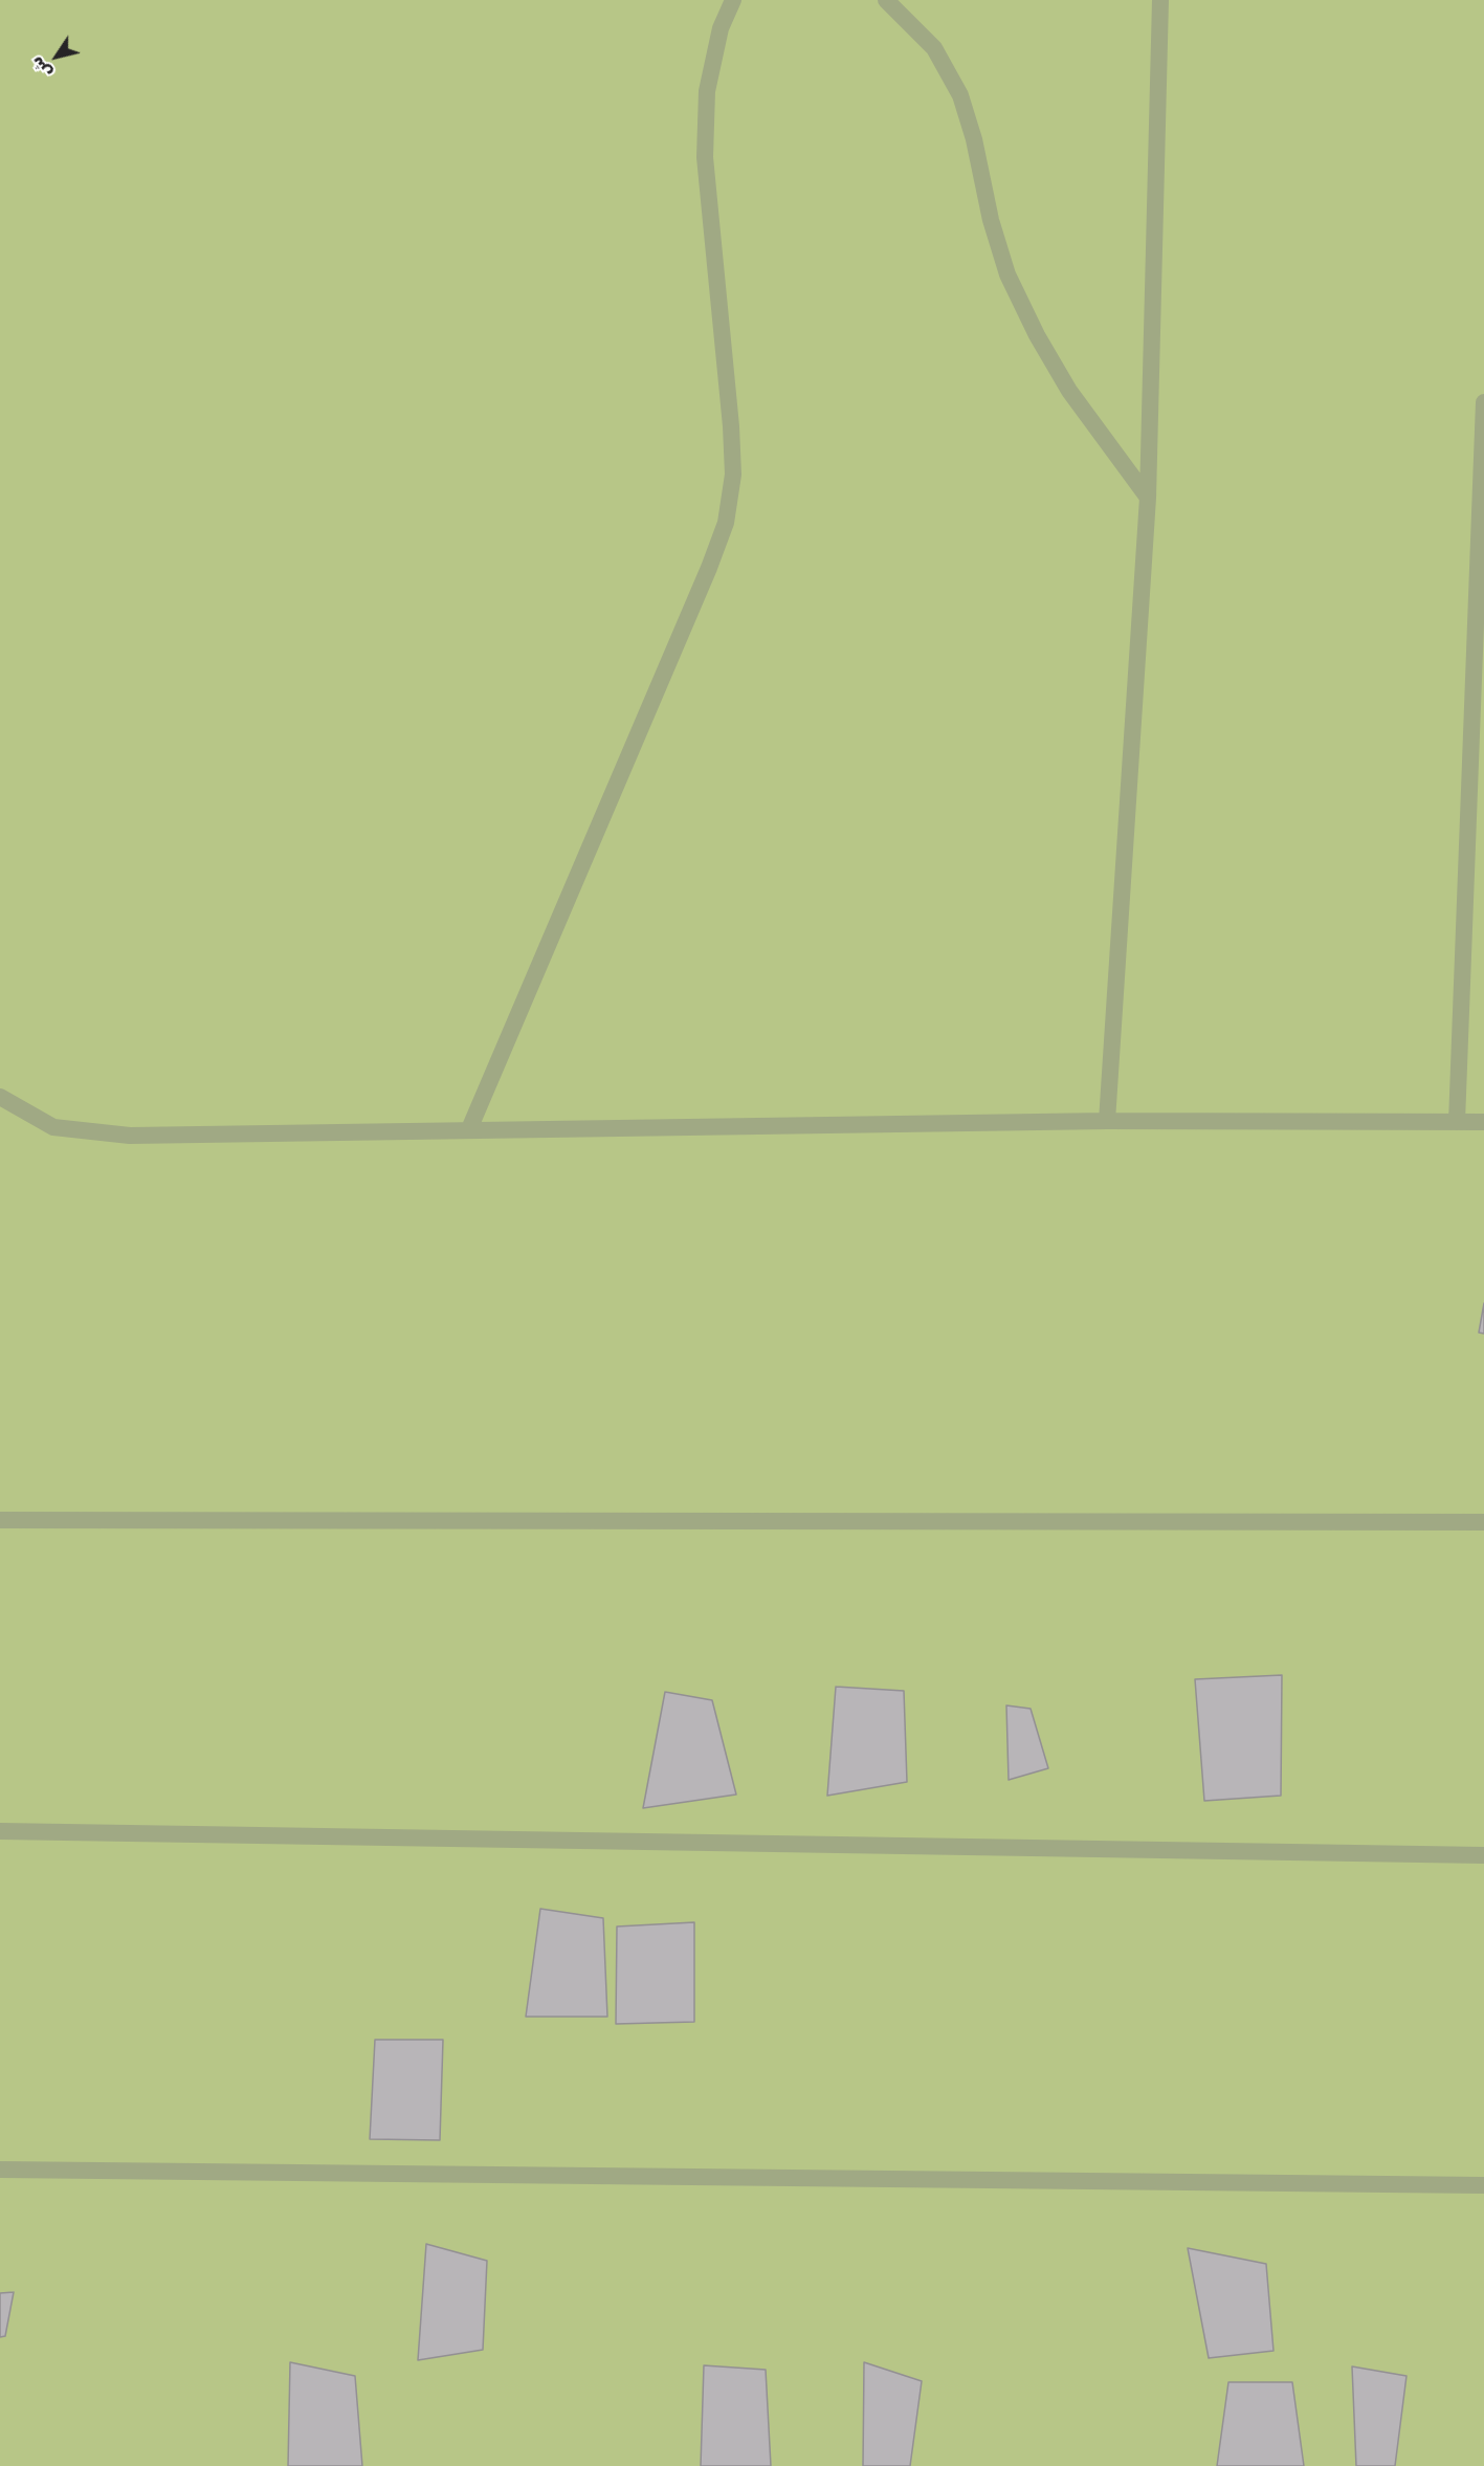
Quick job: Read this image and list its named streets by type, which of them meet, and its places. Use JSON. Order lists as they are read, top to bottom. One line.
{"north":"bottom left"}
